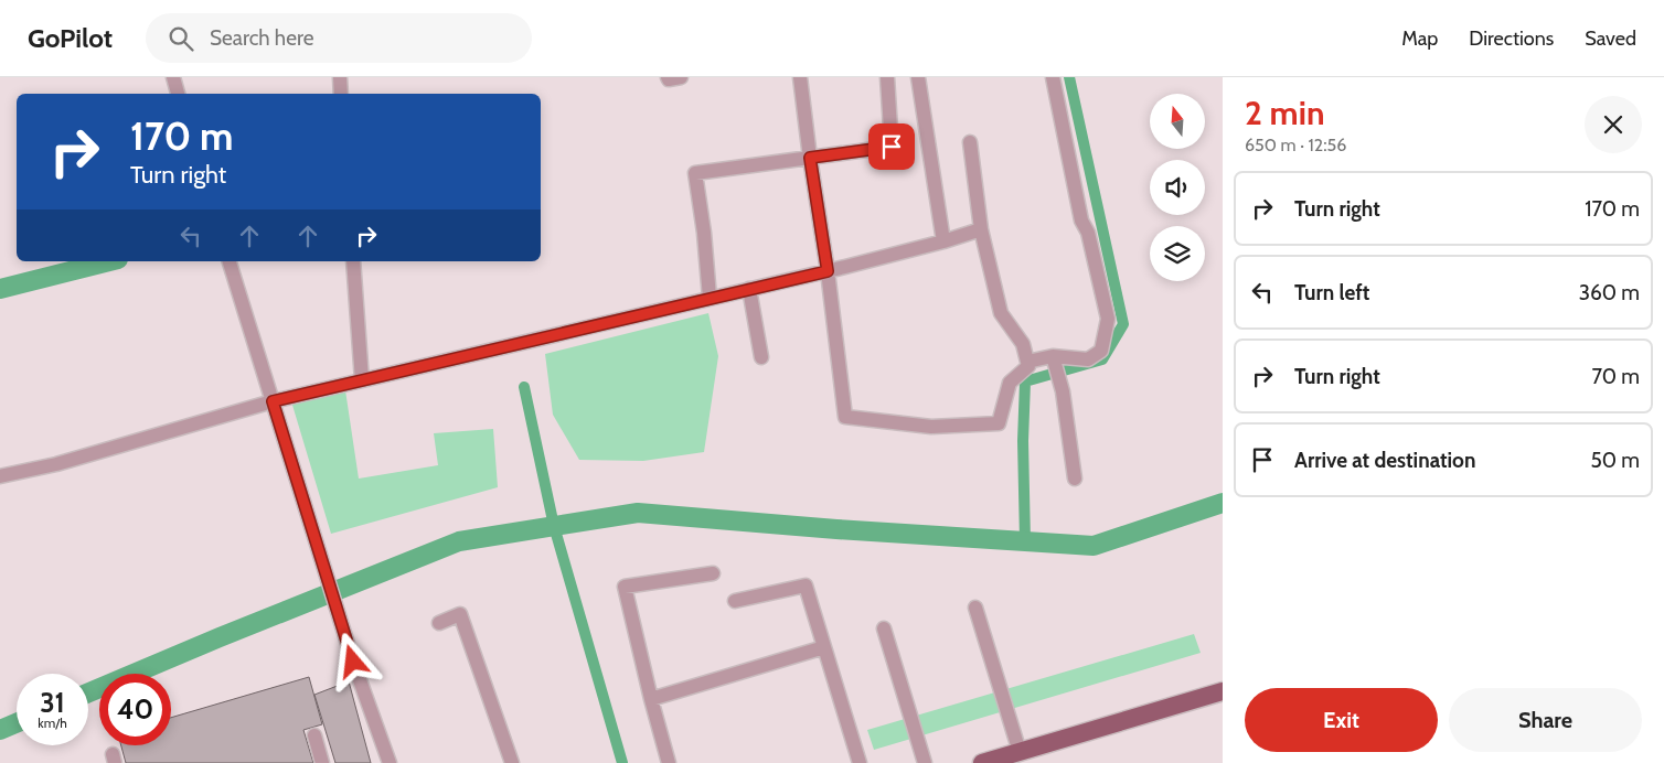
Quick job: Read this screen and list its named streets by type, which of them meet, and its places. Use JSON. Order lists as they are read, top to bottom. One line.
{"north":"top","page":{"header":"GoPilot","search":"Search here","nav":["Map","Directions","Saved"],"heading":["2 min","650 m · 12:56"],"turn":["170 m","Turn right"],"list":[{"name":"Turn right","value":"170 m"},{"name":"Turn left","value":"360 m"},{"name":"Turn right","value":"70 m"},{"name":"Arrive at destination","value":"50 m"}],"speed":"31 km/h","limit":"40","buttons":["Exit","Share"]}}
